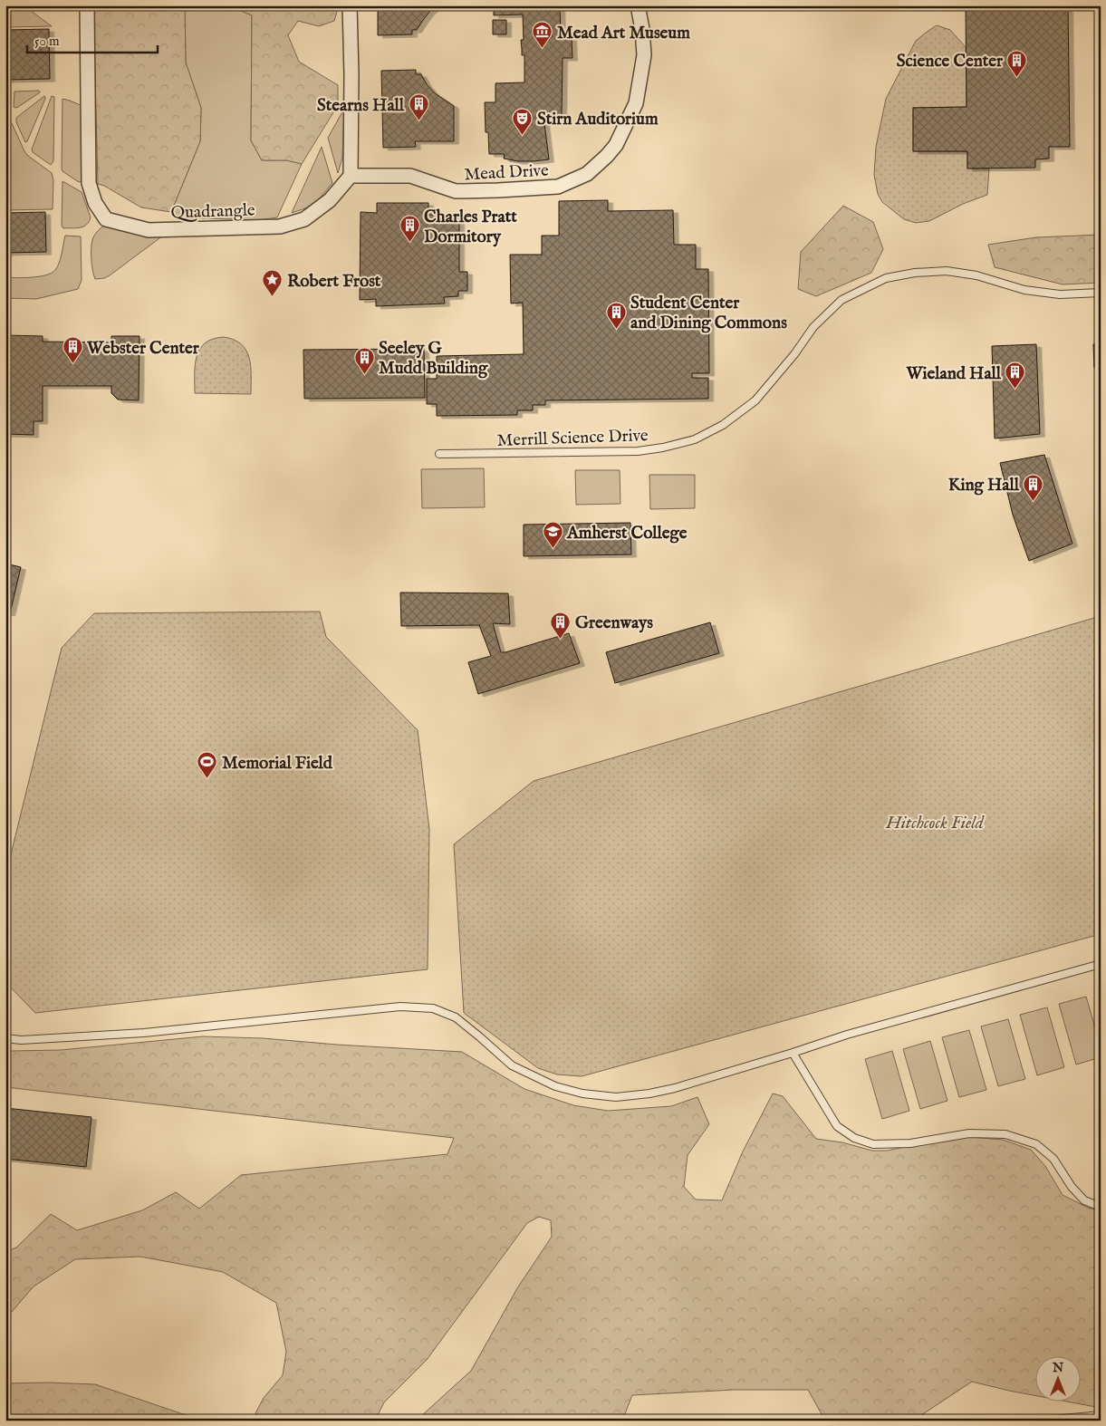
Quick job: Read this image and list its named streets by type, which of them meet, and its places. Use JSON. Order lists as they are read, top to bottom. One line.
{"streets":{"street":["Mead Drive","Quadrangle"],"lane":["Merrill Science Drive"]},"crossings":[["Mead Drive","Quadrangle"]],"parks":["Hitchcock Field"],"places":{"museum":["Mead Art Museum"],"building":["Science Center","Stearns Hall","Charles Pratt Dormitory","Student Center and Dining Commons","Webster Center","Seeley G Mudd Building","Wieland Hall","King Hall","Greenways"],"theatre":["Stirn Auditorium"],"place":["Robert Frost"],"school or university":["Amherst College"],"sports":["Memorial Field"]},"scale_bar":"50 m","north":"top"}
